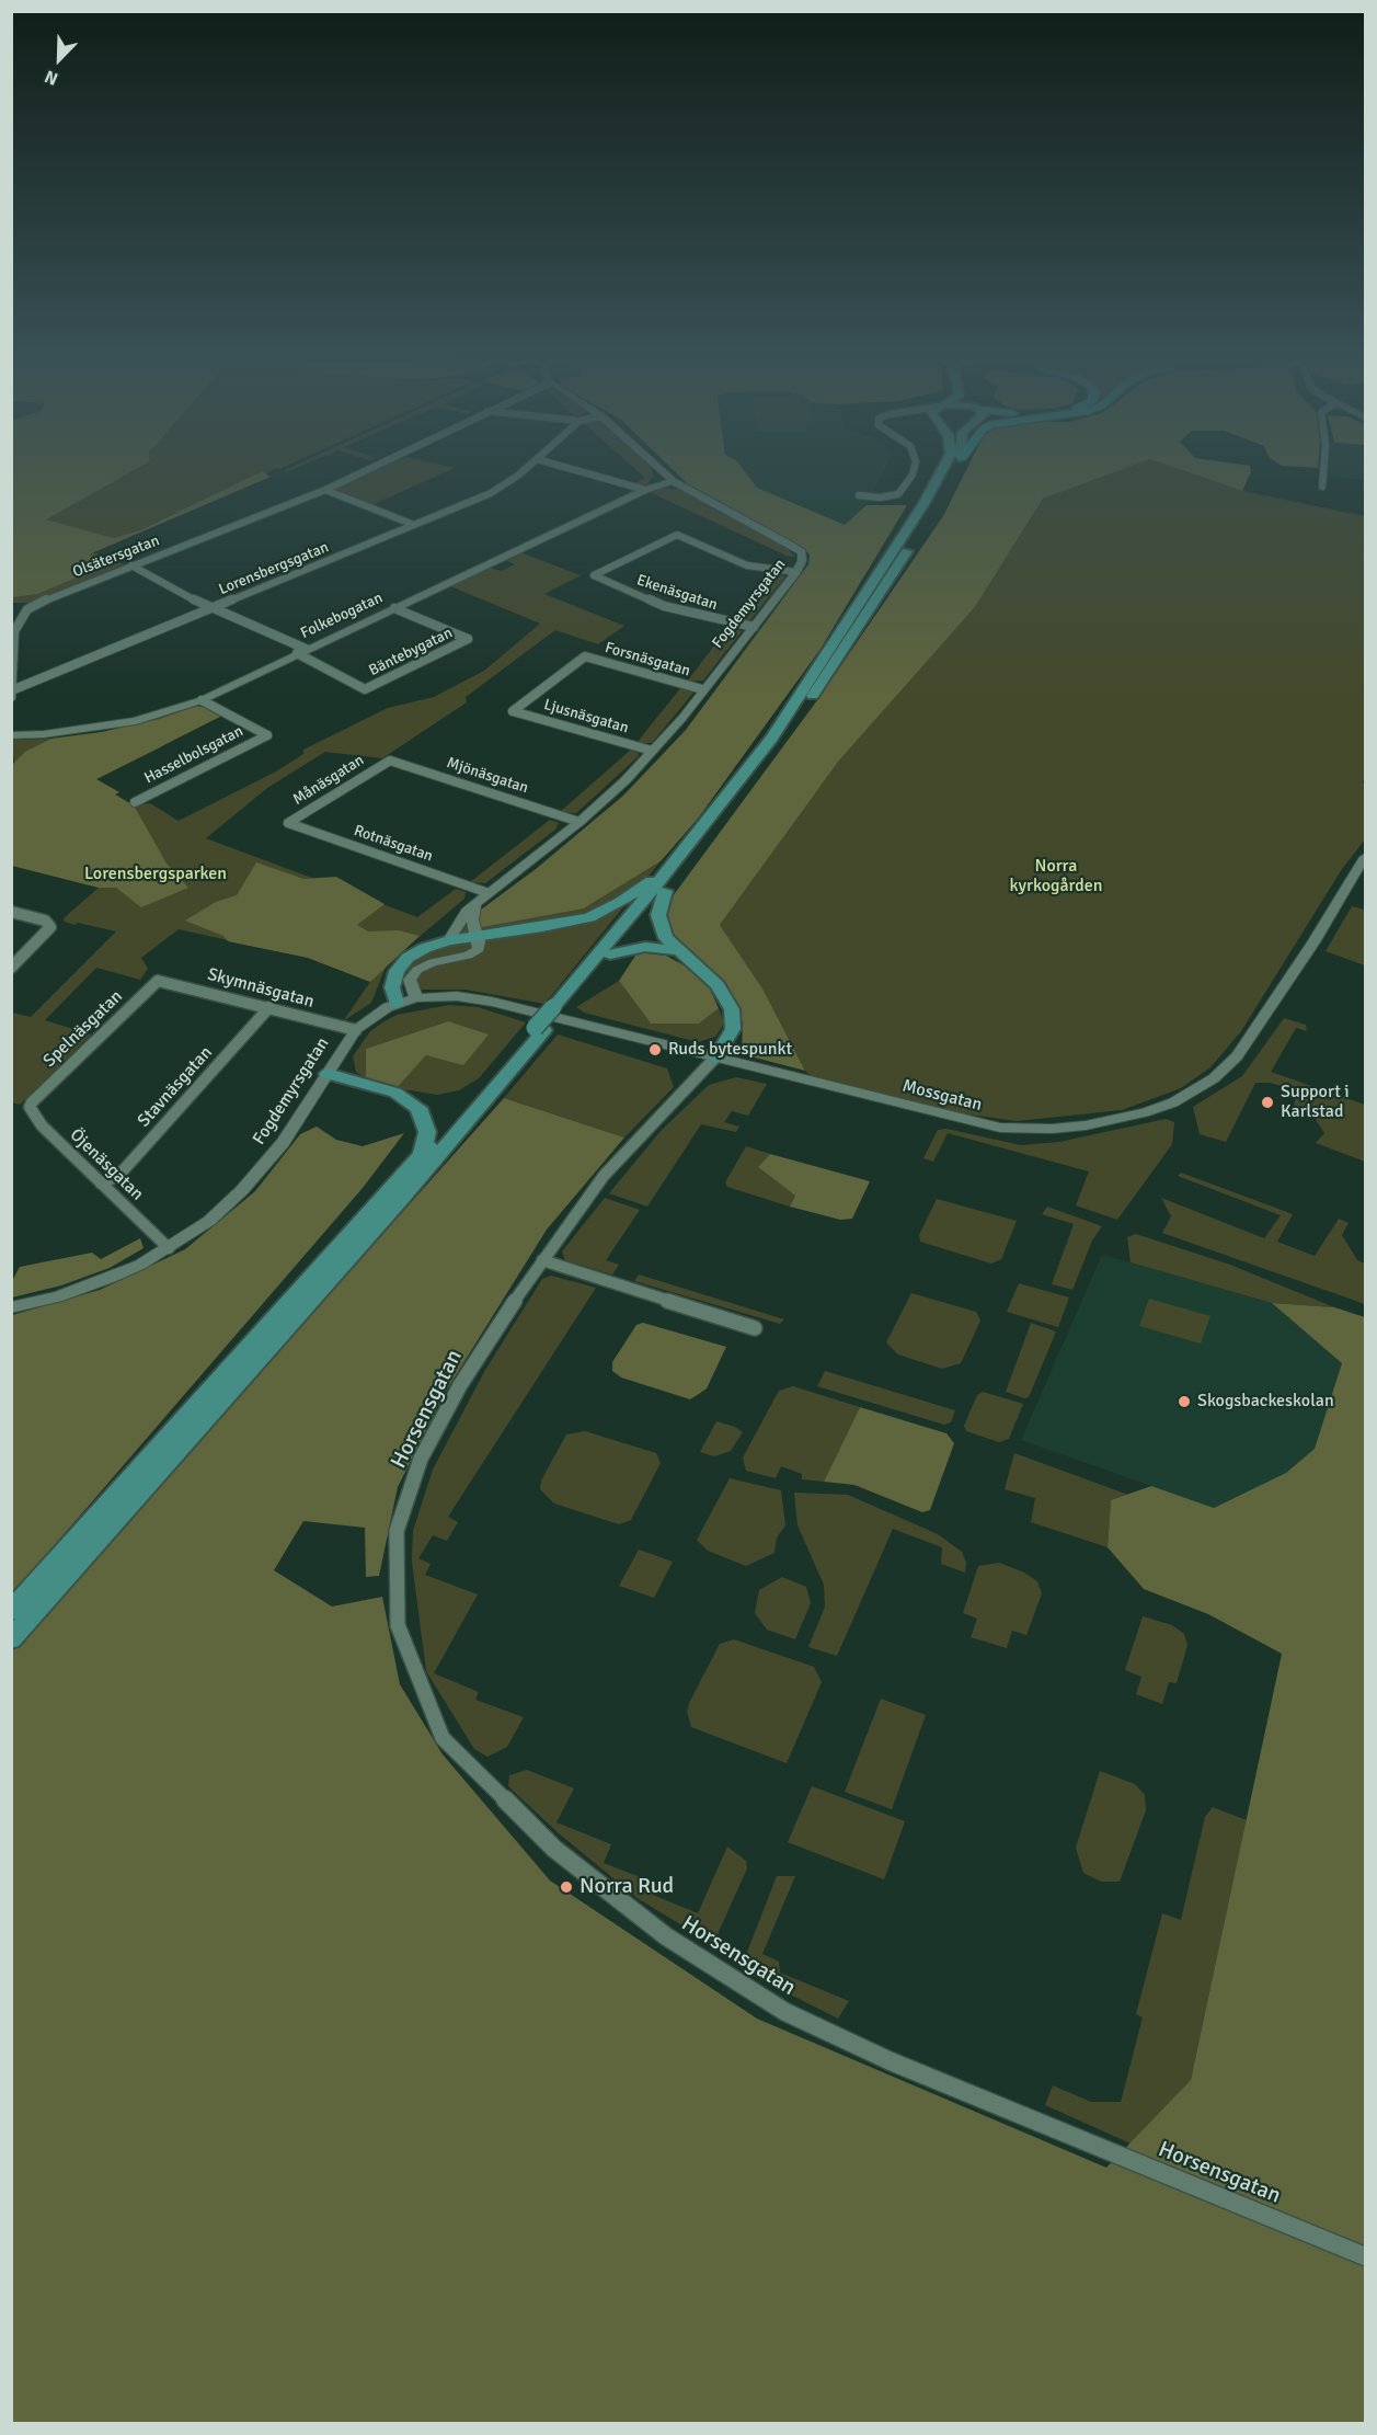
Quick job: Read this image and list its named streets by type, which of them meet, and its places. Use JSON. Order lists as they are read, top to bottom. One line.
{"streets":{"street":["Olsätersgatan","Lorensbergsgatan","Ekenäsgatan","Fogdemyrsgatan","Folkebogatan","Bäntebygatan","Forsnäsgatan","Ljusnäsgatan","Hasselbolsgatan","Mjönäsgatan","Månäsgatan","Rotnäsgatan","Skymnäsgatan","Spelnäsgatan","Stavnäsgatan","Mossgatan","Öjenäsgatan","Horsensgatan"]},"crossings":[["Olsätersgatan","Lorensbergsgatan"],["Ekenäsgatan","Fogdemyrsgatan"],["Fogdemyrsgatan","Folkebogatan"],["Fogdemyrsgatan","Forsnäsgatan"],["Fogdemyrsgatan","Ljusnäsgatan"],["Fogdemyrsgatan","Mjönäsgatan"],["Fogdemyrsgatan","Rotnäsgatan"],["Fogdemyrsgatan","Skymnäsgatan"],["Fogdemyrsgatan","Mossgatan"],["Fogdemyrsgatan","Öjenäsgatan"],["Folkebogatan","Bäntebygatan"],["Folkebogatan","Hasselbolsgatan"],["Forsnäsgatan","Ljusnäsgatan"],["Mjönäsgatan","Månäsgatan"],["Månäsgatan","Rotnäsgatan"],["Skymnäsgatan","Spelnäsgatan"],["Skymnäsgatan","Stavnäsgatan"],["Spelnäsgatan","Öjenäsgatan"],["Stavnäsgatan","Öjenäsgatan"],["Mossgatan","Horsensgatan"]],"parks":["Norra kyrkogården","Lorensbergsparken"],"places":["Ruds bytespunkt","Support i Karlstad","Skogsbackeskolan","Norra Rud"],"north":"bottom left"}
